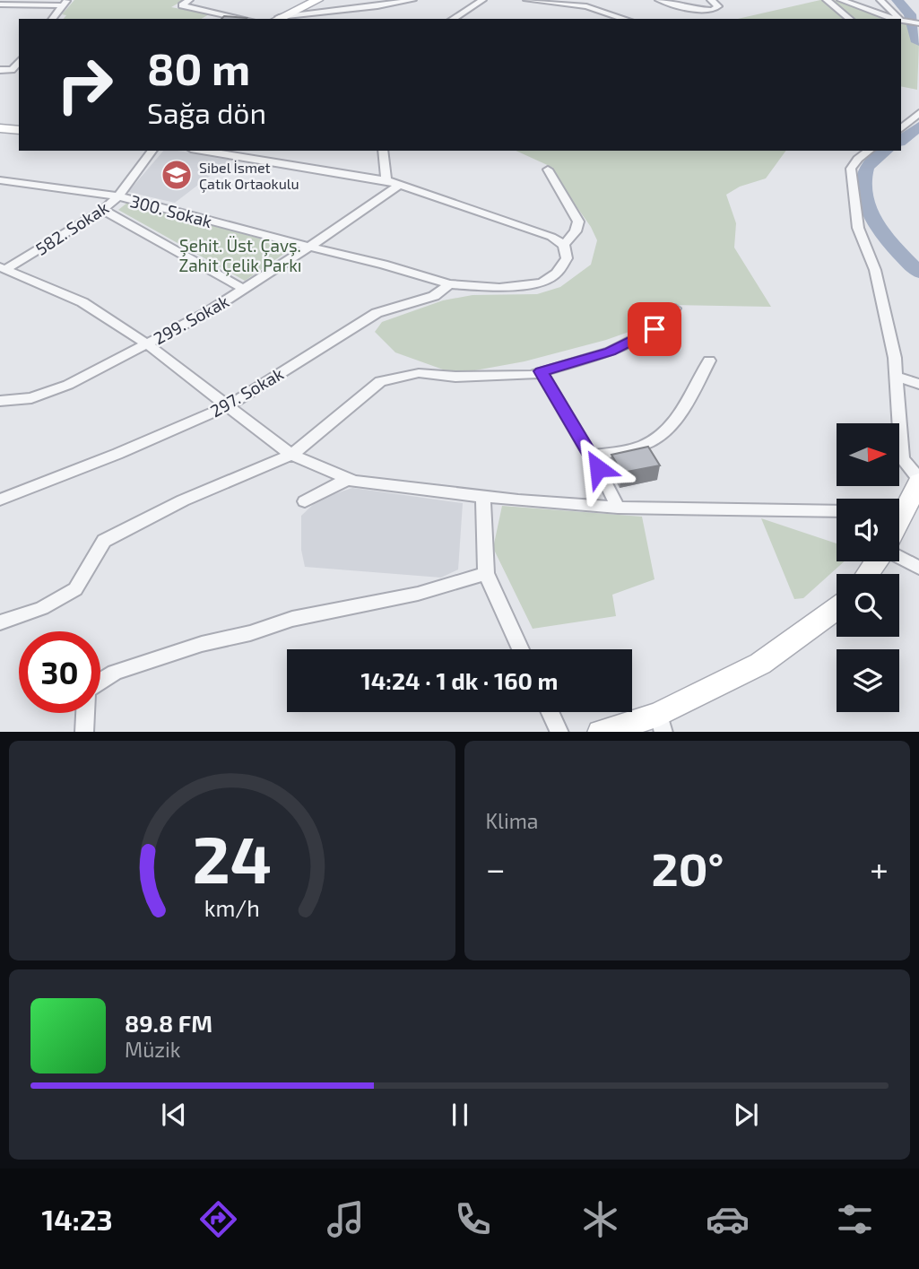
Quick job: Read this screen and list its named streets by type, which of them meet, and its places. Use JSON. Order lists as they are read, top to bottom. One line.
{"streets":{"street":["300. Sokak","582. Sokak","299. Sokak","297. Sokak"]},"crossings":[["300. Sokak","582. Sokak"],["300. Sokak","299. Sokak"],["300. Sokak","297. Sokak"]],"parks":["Şehit. Üst. Çavş. Zahit Çelik Parkı"],"places":{"school or university":["Sibel İsmet Çatık Ortaokulu"]},"north":"right","page":{"turn":["80 m","Sağa dön"],"limit":"30","trip":"14:24 · 1 dk · 160 m","tile":"Klima","heat":["−","20°","+"],"song":["89.8 FM","Müzik"],"tabs":"14:23","gauge":["24","km/h"]}}
